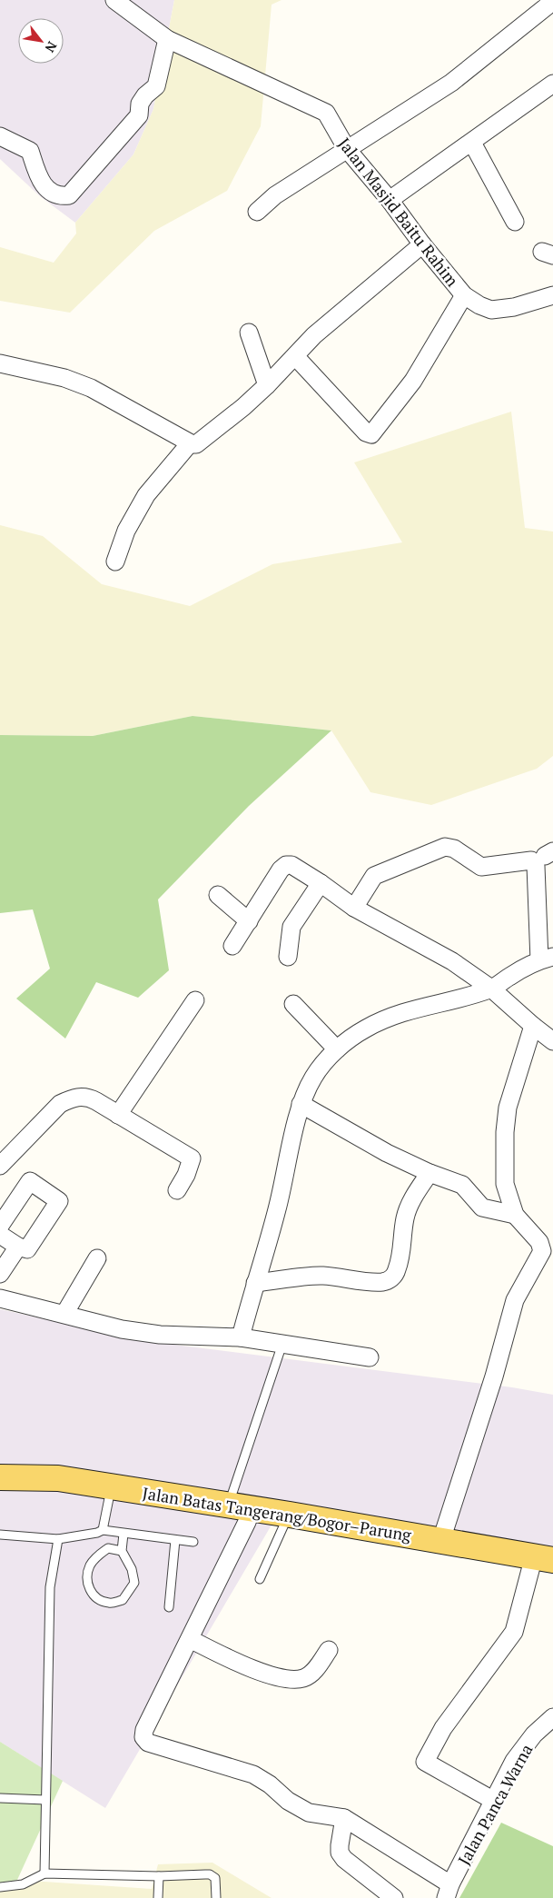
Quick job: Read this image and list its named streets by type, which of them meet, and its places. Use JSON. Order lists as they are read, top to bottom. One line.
{"streets":{"main road":["Jalan Batas Tangerang/Bogor–Parung"],"street":["Jalan Masjid Baitu Rahim","Jalan Panca Warna"]},"north":"bottom right"}
